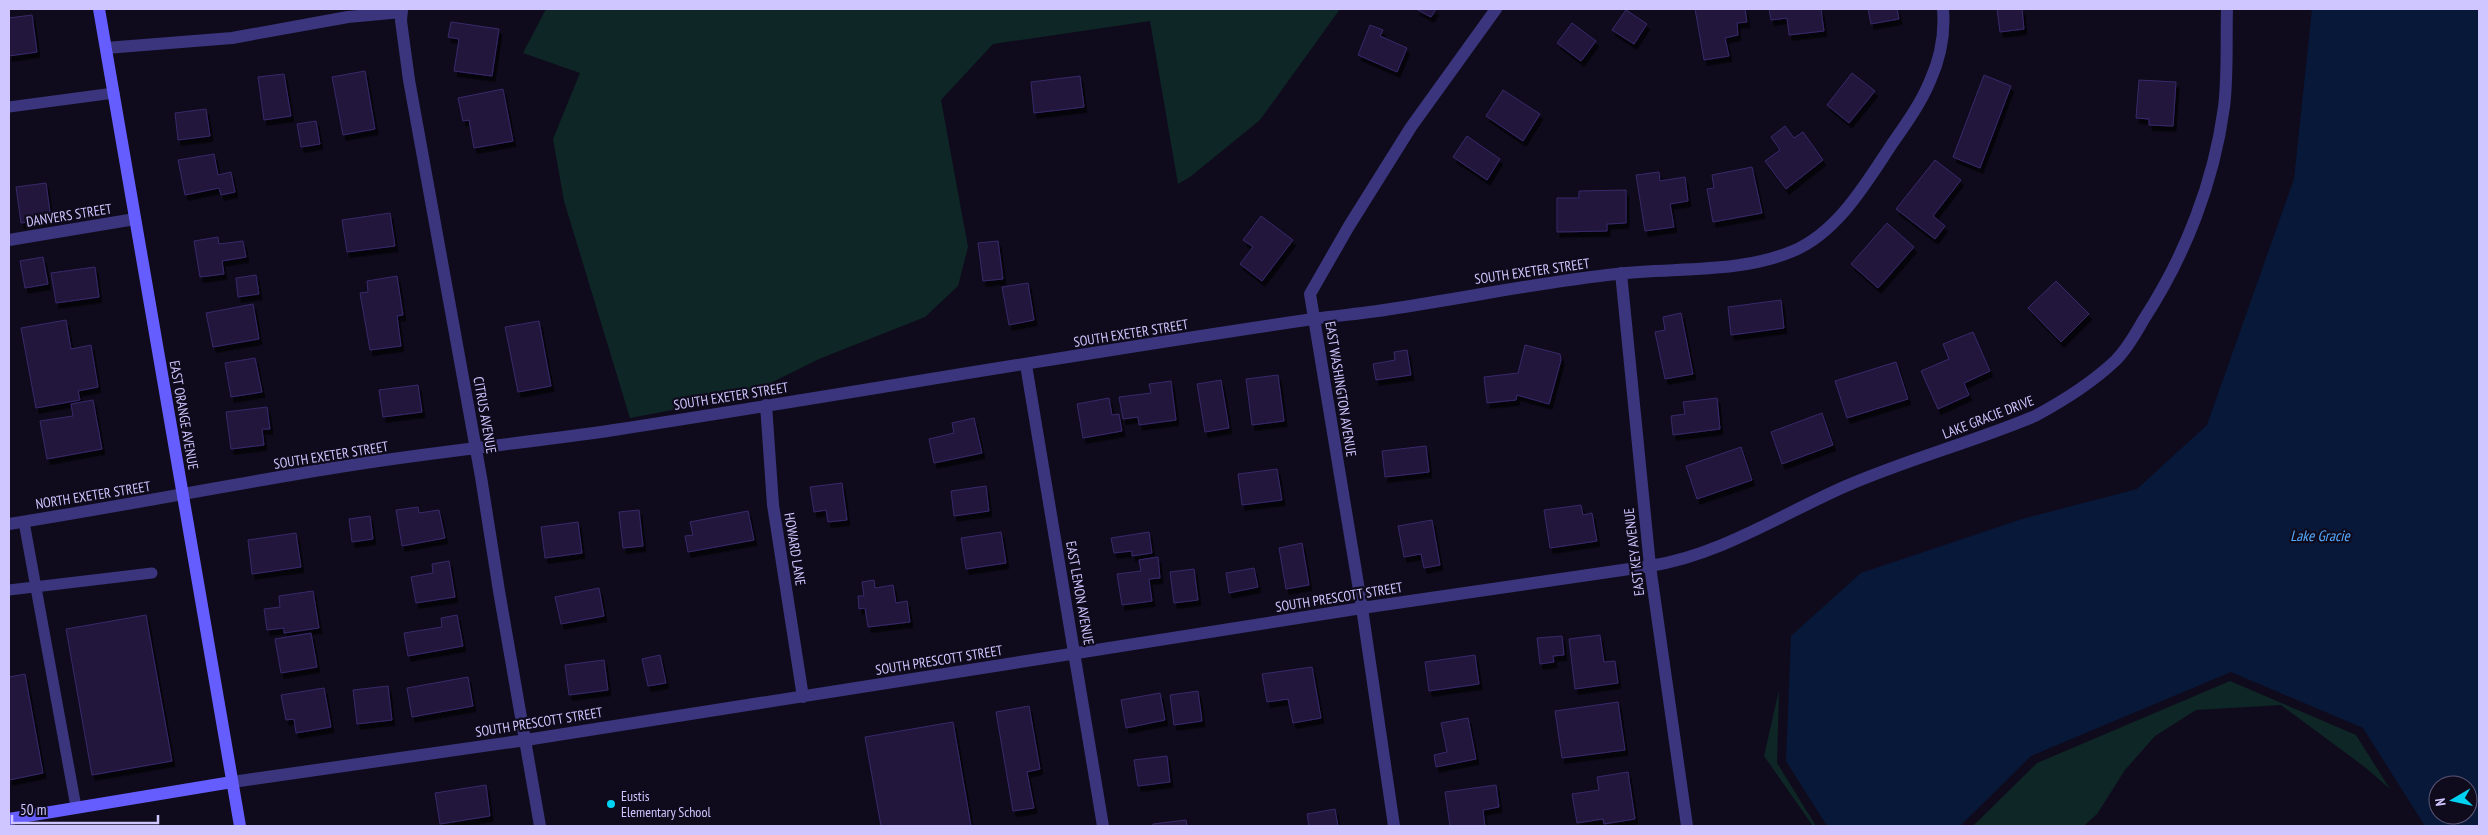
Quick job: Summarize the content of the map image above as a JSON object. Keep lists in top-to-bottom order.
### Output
{
  "streets": {
    "main road": ["EAST ORANGE AVENUE"],
    "street": [
      "DANVERS STREET",
      "SOUTH EXETER STREET",
      "EAST WASHINGTON AVENUE",
      "CITRUS AVENUE",
      "LAKE GRACIE DRIVE",
      "NORTH EXETER STREET",
      "HOWARD LANE",
      "EAST KEY AVENUE",
      "EAST LEMON AVENUE",
      "SOUTH PRESCOTT STREET"
    ]
  },
  "crossings": [
    ["DANVERS STREET", "EAST ORANGE AVENUE"],
    ["SOUTH EXETER STREET", "EAST WASHINGTON AVENUE"],
    ["SOUTH EXETER STREET", "EAST ORANGE AVENUE"],
    ["SOUTH EXETER STREET", "CITRUS AVENUE"],
    ["SOUTH EXETER STREET", "NORTH EXETER STREET"],
    ["SOUTH EXETER STREET", "HOWARD LANE"],
    ["SOUTH EXETER STREET", "EAST KEY AVENUE"],
    ["SOUTH EXETER STREET", "EAST LEMON AVENUE"],
    ["EAST WASHINGTON AVENUE", "SOUTH PRESCOTT STREET"],
    ["EAST ORANGE AVENUE", "NORTH EXETER STREET"],
    ["EAST ORANGE AVENUE", "SOUTH PRESCOTT STREET"],
    ["CITRUS AVENUE", "SOUTH PRESCOTT STREET"],
    ["LAKE GRACIE DRIVE", "EAST KEY AVENUE"],
    ["LAKE GRACIE DRIVE", "SOUTH PRESCOTT STREET"],
    ["HOWARD LANE", "SOUTH PRESCOTT STREET"],
    ["EAST KEY AVENUE", "SOUTH PRESCOTT STREET"],
    ["EAST LEMON AVENUE", "SOUTH PRESCOTT STREET"]
  ],
  "water": ["Lake Gracie"],
  "places": ["Eustis Elementary School"],
  "scale_bar": "50 m",
  "north": "left"
}
